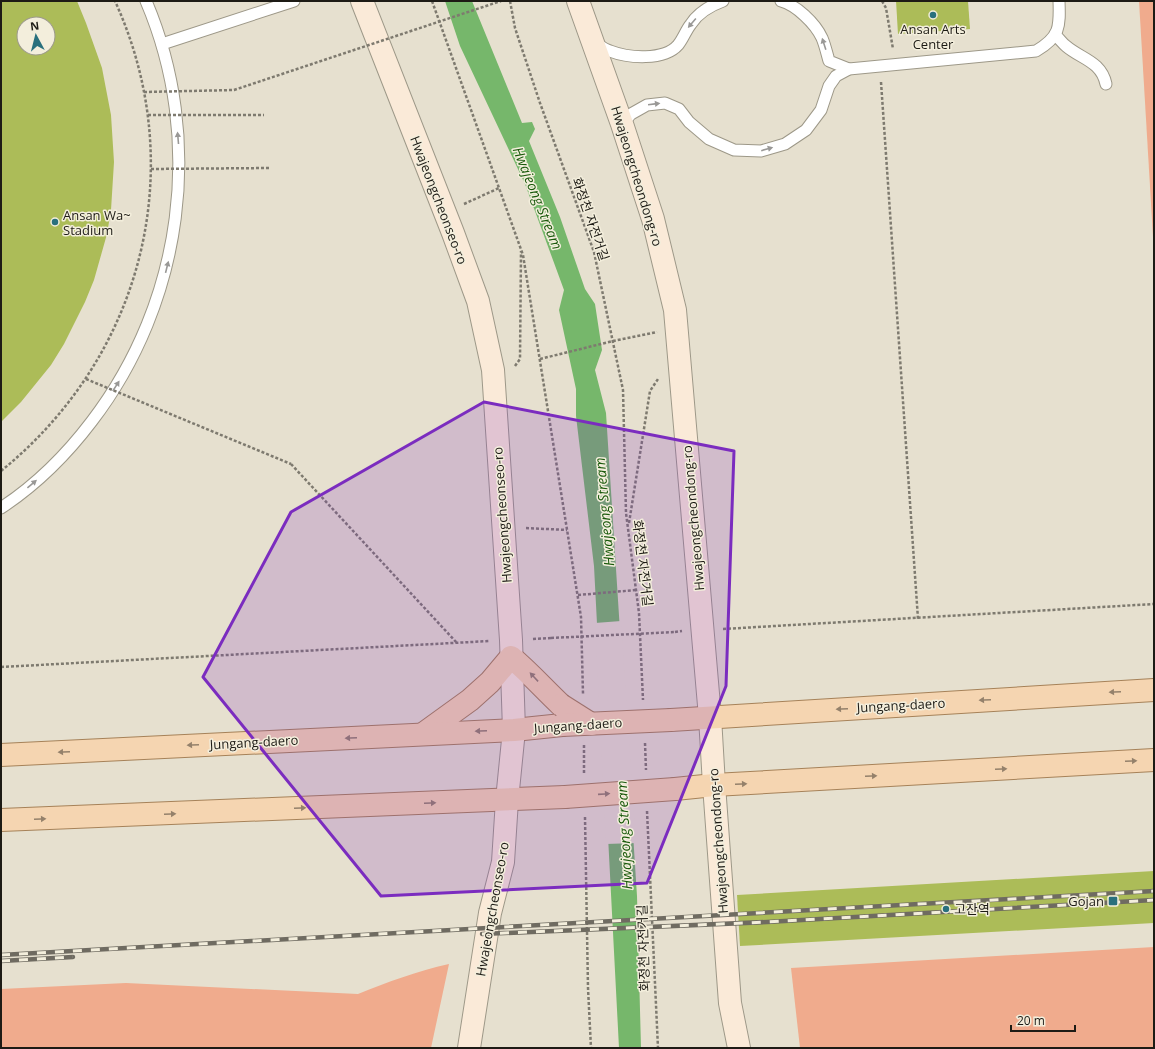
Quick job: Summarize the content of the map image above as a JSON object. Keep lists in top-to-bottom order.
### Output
{
  "streets": {
    "main road": ["Jungang-daero"],
    "street": ["Hwajeongcheondong-ro", "Hwajeongcheonseo-ro"],
    "path": ["화정천 자전거길"]
  },
  "crossings": [
    ["Hwajeongcheondong-ro", "Jungang-daero"],
    ["Hwajeongcheonseo-ro", "Jungang-daero"]
  ],
  "water": ["Hwajeong Stream"],
  "places": {
    "other": ["Ansan Arts Center", "Ansan Wa~ Stadium", "고잔역"],
    "transit": ["Gojan"]
  },
  "scale_bar": "20 m",
  "north": "top"
}
